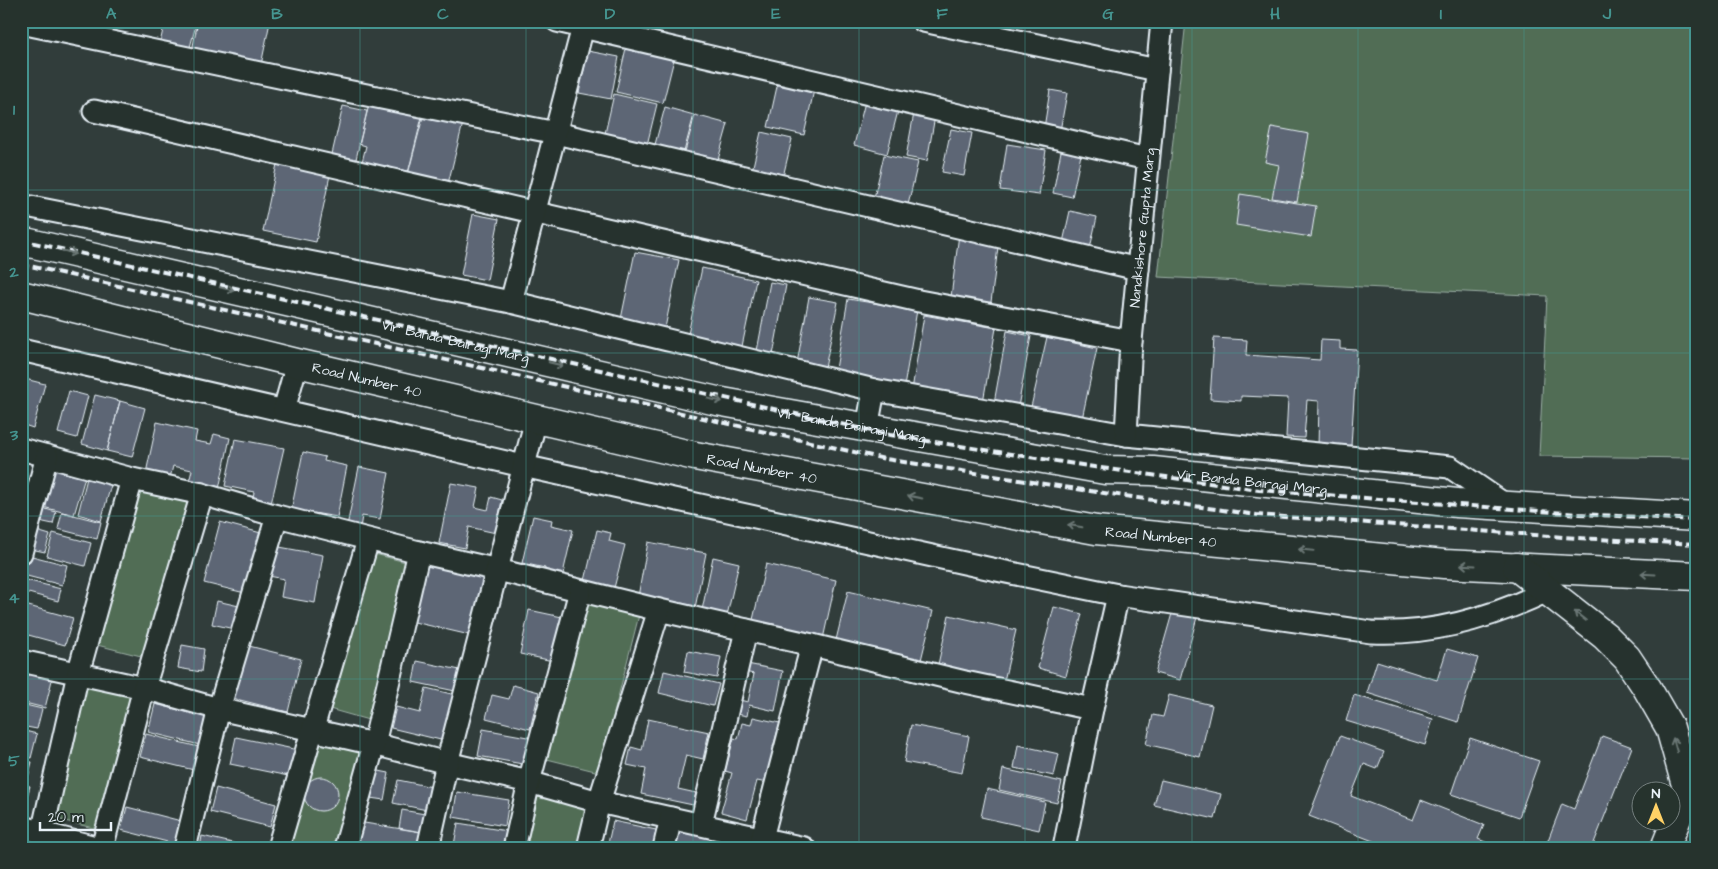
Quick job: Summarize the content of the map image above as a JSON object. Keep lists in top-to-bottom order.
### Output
{
  "streets": {
    "main road": ["Vir Banda Bairagi Marg", "Road Number 40"],
    "street": ["Nandkishore Gupta Marg"]
  },
  "one_way": ["Vir Banda Bairagi Marg", "Road Number 40"],
  "scale_bar": "20 m",
  "north": "top",
  "grid": {
    "columns": [
      "A",
      "B",
      "C",
      "D",
      "E",
      "F",
      "G",
      "H",
      "I",
      "J"
    ],
    "rows": [
      "1",
      "2",
      "3",
      "4",
      "5"
    ]
  }
}
